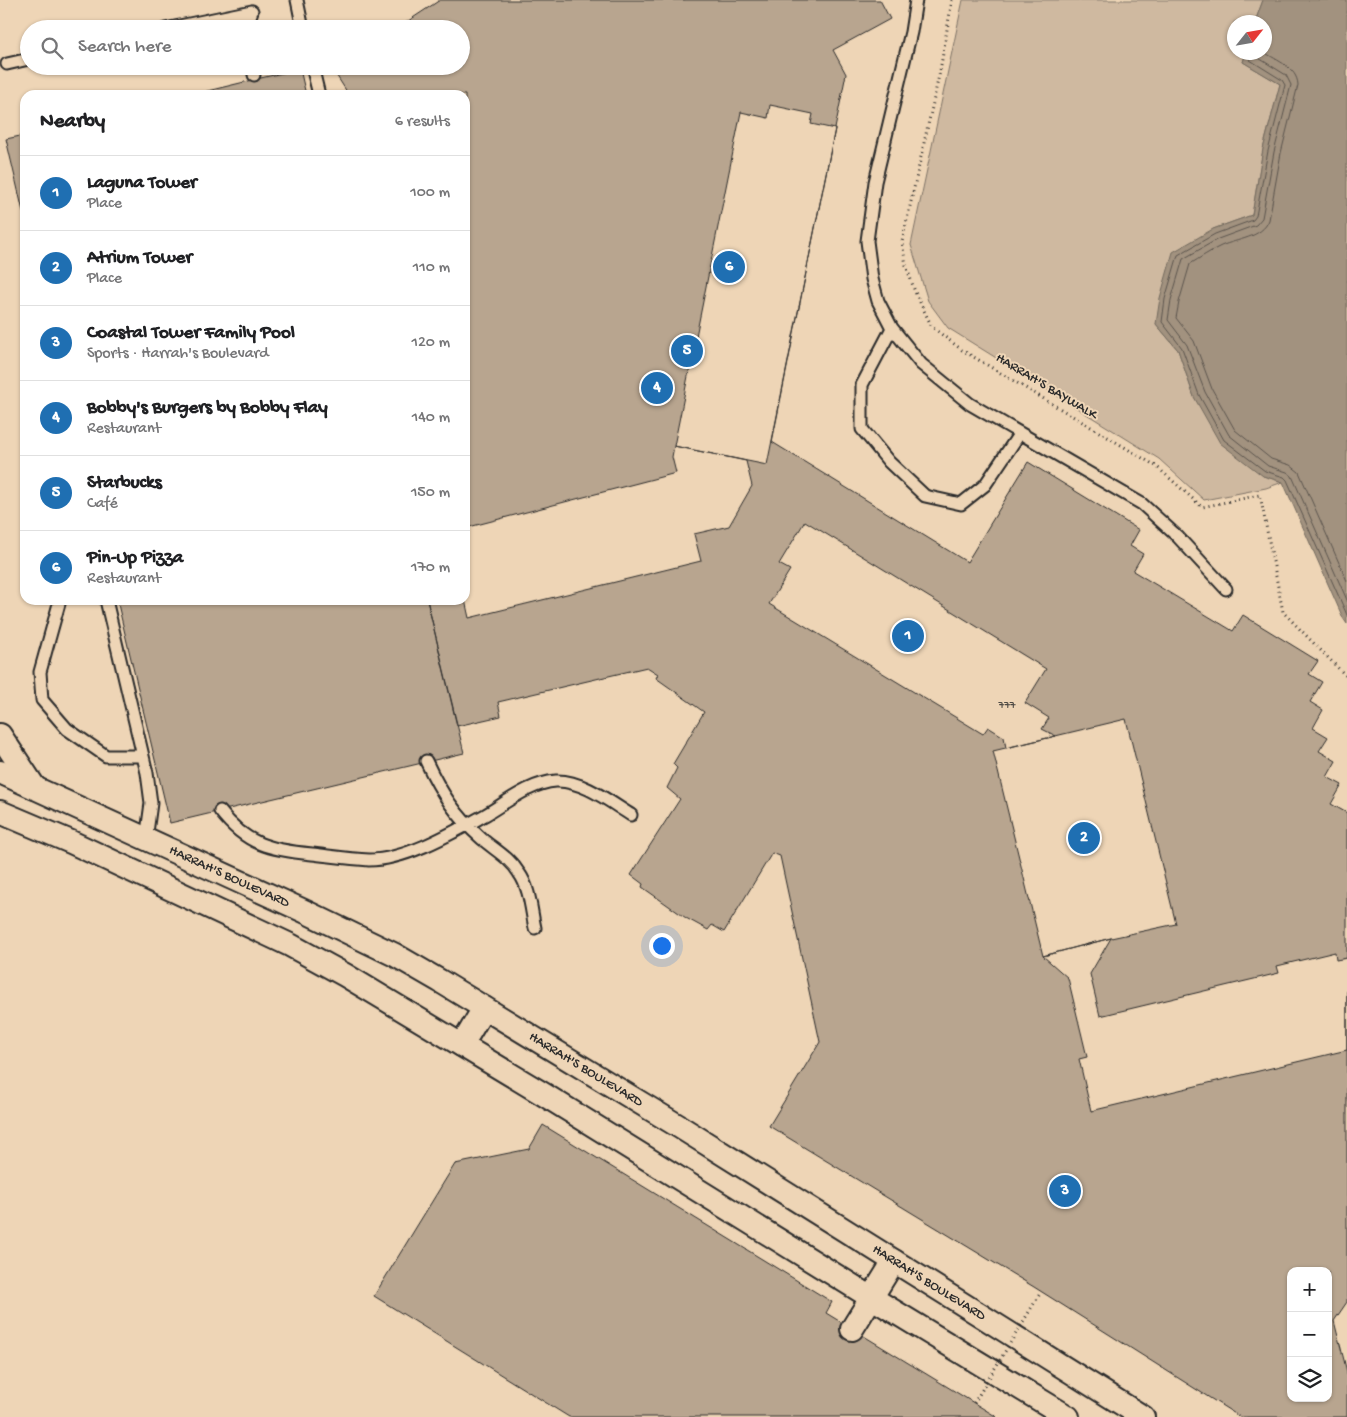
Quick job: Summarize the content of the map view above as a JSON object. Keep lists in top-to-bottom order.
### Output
{
  "streets": {
    "street": ["HARRAH'S BOULEVARD"],
    "path": ["HARRAH'S BAYWALK"]
  },
  "house_numbers": ["777"],
  "north": "top right",
  "page": {
    "search": "Search here",
    "heading": ["Nearby", "6 results"],
    "list": [
      {
        "mark": "1",
        "name": "Laguna Tower",
        "note": "Place",
        "value": "100 m"
      },
      {
        "mark": "2",
        "name": "Atrium Tower",
        "note": "Place",
        "value": "110 m"
      },
      {
        "mark": "3",
        "name": "Coastal Tower Family Pool",
        "note": "Sports · Harrah's Boulevard",
        "value": "120 m"
      },
      {
        "mark": "4",
        "name": "Bobby's Burgers by Bobby Flay",
        "note": "Restaurant",
        "value": "140 m"
      },
      {
        "mark": "5",
        "name": "Starbucks",
        "note": "Café",
        "value": "150 m"
      },
      {
        "mark": "6",
        "name": "Pin-Up Pizza",
        "note": "Restaurant",
        "value": "170 m"
      }
    ],
    "pins": [
      "6",
      "5",
      "4",
      "1",
      "2",
      "3"
    ],
    "map_buttons": ["+", "−"]
  }
}
